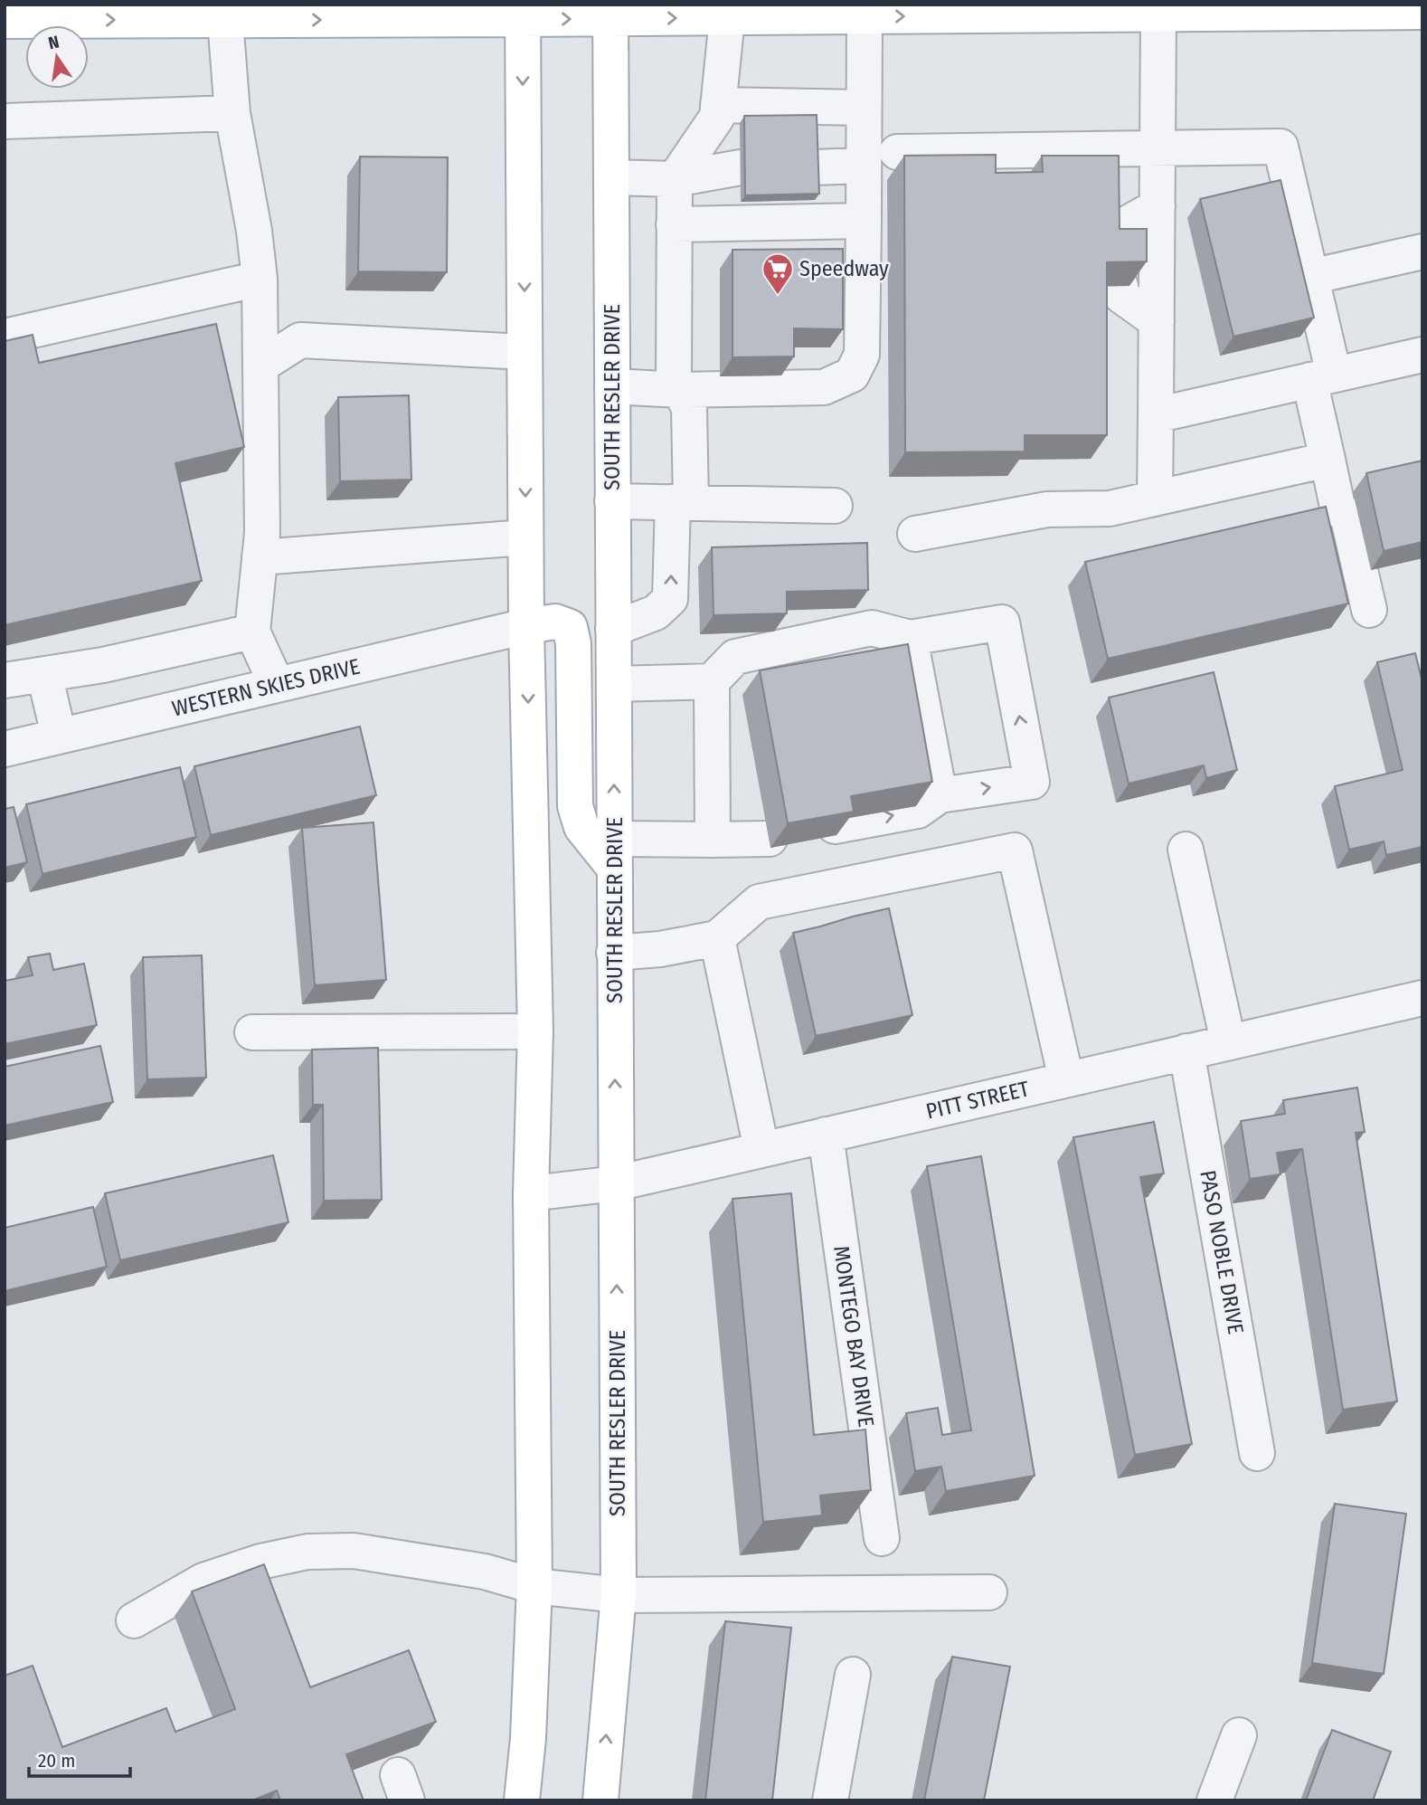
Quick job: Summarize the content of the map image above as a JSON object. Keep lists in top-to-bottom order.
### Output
{
  "streets": {
    "main road": ["SOUTH RESLER DRIVE"],
    "street": [
      "WESTERN SKIES DRIVE",
      "PITT STREET",
      "PASO NOBLE DRIVE",
      "MONTEGO BAY DRIVE"
    ]
  },
  "crossings": [
    ["SOUTH RESLER DRIVE", "PITT STREET"],
    ["PITT STREET", "PASO NOBLE DRIVE"],
    ["PITT STREET", "MONTEGO BAY DRIVE"]
  ],
  "places": {
    "supermarket": ["Speedway"]
  },
  "scale_bar": "20 m",
  "north": "top"
}
